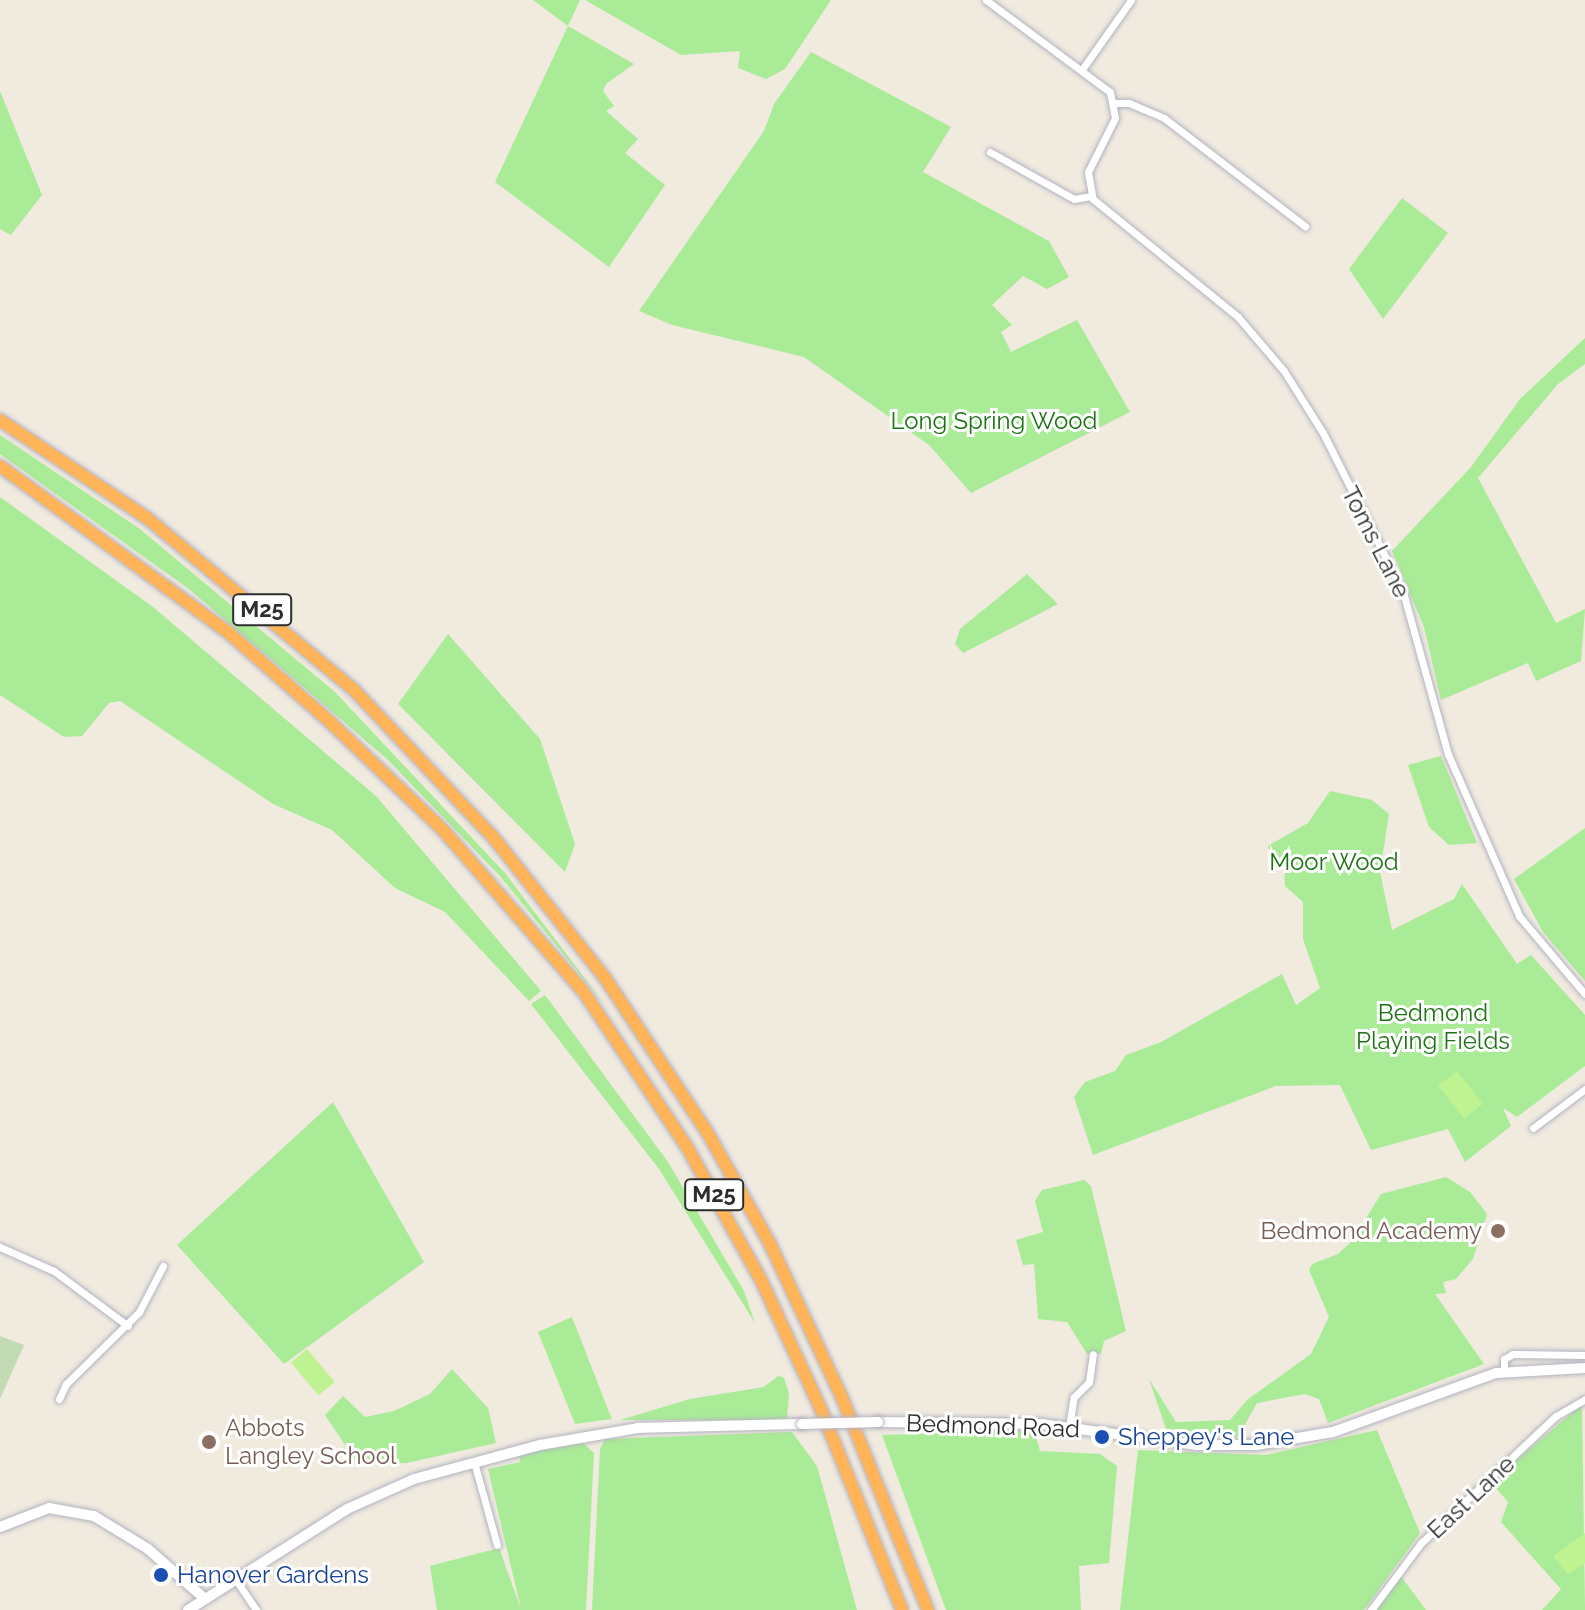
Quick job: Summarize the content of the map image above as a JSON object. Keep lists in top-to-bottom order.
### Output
{
  "streets": {
    "highway": ["M25"],
    "street": ["Toms Lane", "Bedmond Road", "East Lane"]
  },
  "parks": ["Long Spring Wood", "Moor Wood", "Bedmond Playing Fields"],
  "places": [
    "Bedmond Academy",
    "Sheppey's Lane",
    "Abbots Langley School",
    "Hanover Gardens"
  ]
}
